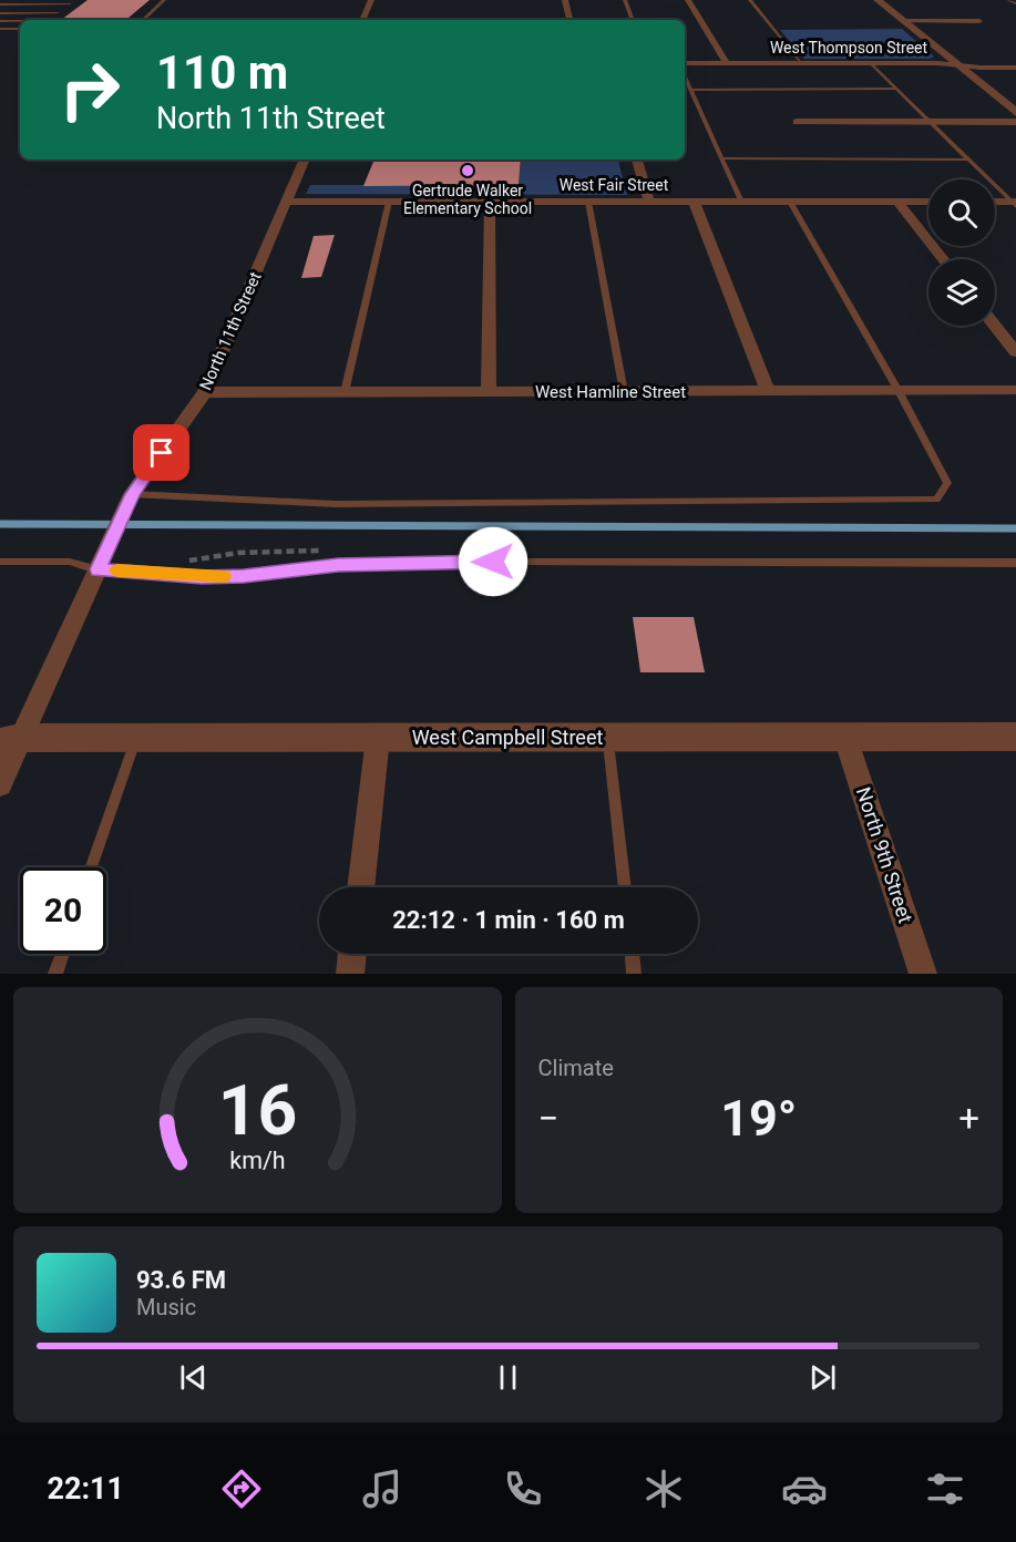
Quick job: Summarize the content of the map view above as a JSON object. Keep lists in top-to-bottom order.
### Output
{
  "streets": {
    "street": [
      "West Thompson Street",
      "West Fair Street",
      "North 11th Street",
      "West Hamline Street",
      "West Campbell Street",
      "North 9th Street"
    ]
  },
  "crossings": [
    ["West Fair Street", "North 11th Street"],
    ["North 11th Street", "West Hamline Street"],
    ["North 11th Street", "West Campbell Street"],
    ["West Campbell Street", "North 9th Street"]
  ],
  "places": ["Gertrude Walker Elementary School"],
  "page": {
    "turn": ["110 m", "North 11th Street"],
    "limit": "20",
    "trip": "22:12 · 1 min · 160 m",
    "tile": "Climate",
    "heat": ["−", "19°", "+"],
    "song": ["93.6 FM", "Music"],
    "tabs": "22:11",
    "gauge": ["16", "km/h"]
  }
}
